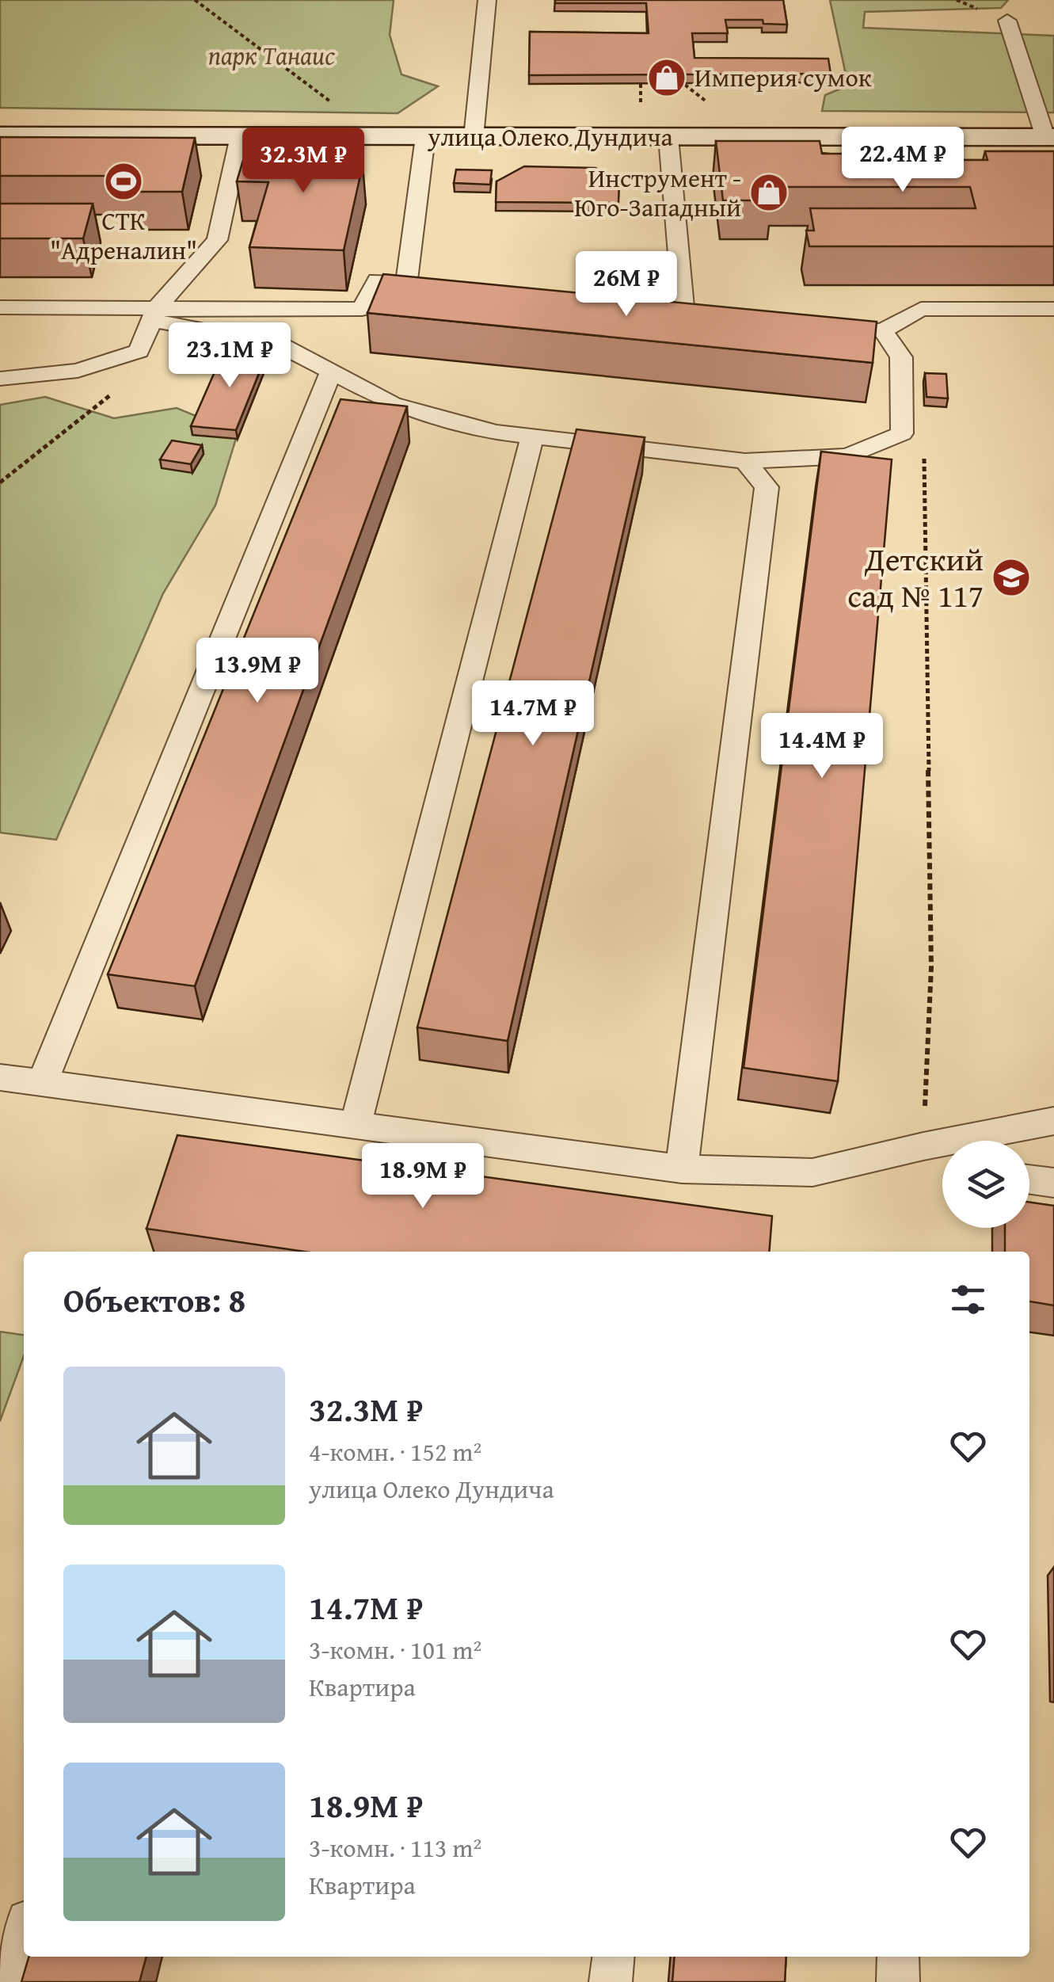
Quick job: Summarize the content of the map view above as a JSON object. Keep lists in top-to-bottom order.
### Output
{
  "streets": {
    "street": ["улица Олеко Дундича"]
  },
  "parks": ["парк Танаис"],
  "places": {
    "shop": ["Империя сумок", "Инструмент - Юго-Западный"],
    "sports": ["СТК \"Адреналин\""],
    "school or university": ["Детский сад № 117"]
  },
  "page": {
    "price": [
      "22.4M ₽",
      "32.3M ₽",
      "26M ₽",
      "23.1M ₽",
      "13.9M ₽",
      "14.7M ₽",
      "14.4M ₽",
      "18.9M ₽"
    ],
    "heading": "Объектов: 8",
    "list": [
      {
        "name": "32.3M ₽",
        "note": "4-комн. · 152 m² · улица Олеко Дундича"
      },
      {
        "name": "14.7M ₽",
        "note": "3-комн. · 101 m² · Квартира"
      },
      {
        "name": "18.9M ₽",
        "note": "3-комн. · 113 m² · Квартира"
      }
    ]
  }
}
